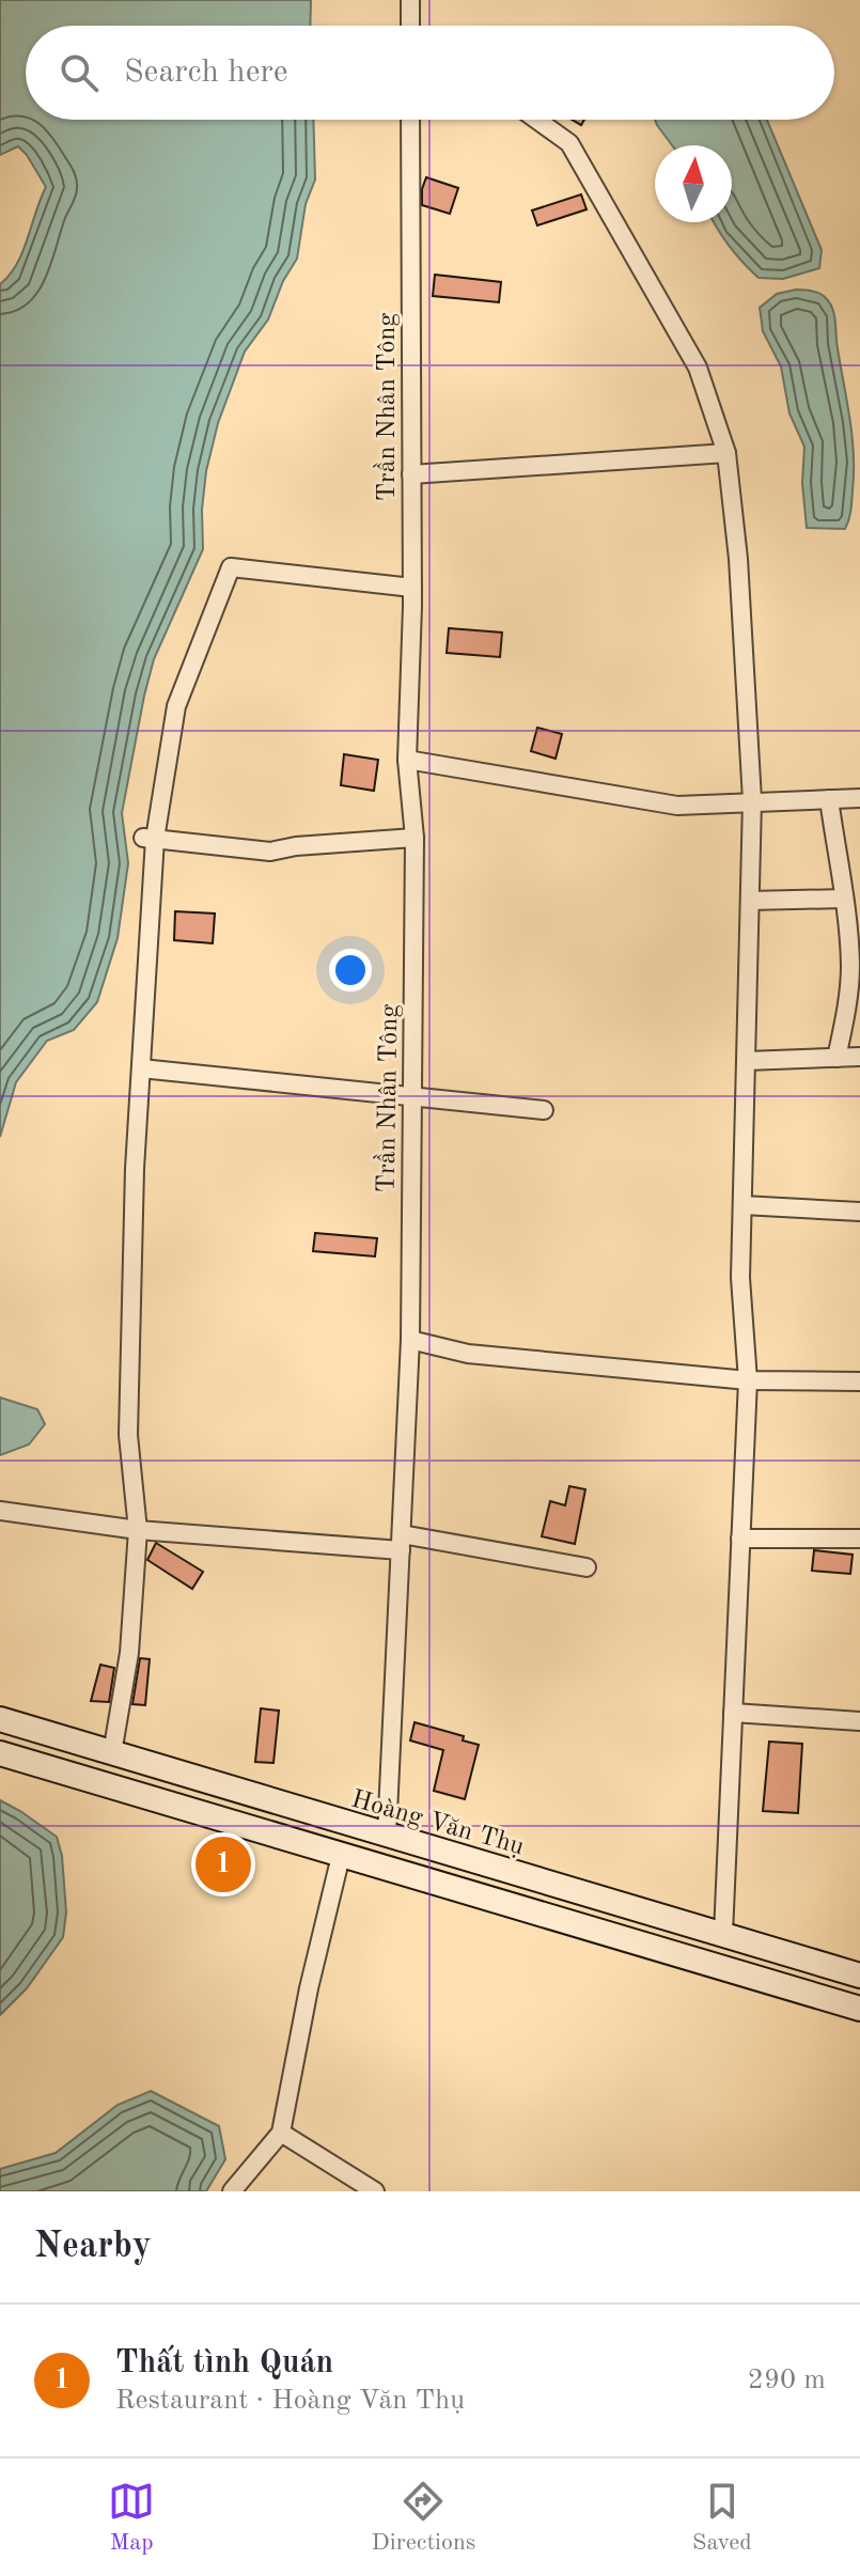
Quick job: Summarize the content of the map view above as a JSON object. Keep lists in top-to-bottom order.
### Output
{
  "streets": {
    "main road": ["Hoàng Văn Thụ"],
    "street": ["Trần Nhân Tông"]
  },
  "crossings": [
    ["Trần Nhân Tông", "Hoàng Văn Thụ"]
  ],
  "north": "top",
  "page": {
    "search": "Search here",
    "pins": "1",
    "heading": "Nearby",
    "list": [
      {
        "mark": "1",
        "name": "Thất tình Quán",
        "note": "Restaurant · Hoàng Văn Thụ",
        "value": "290 m"
      }
    ],
    "nav": ["Map", "Directions", "Saved"]
  }
}
